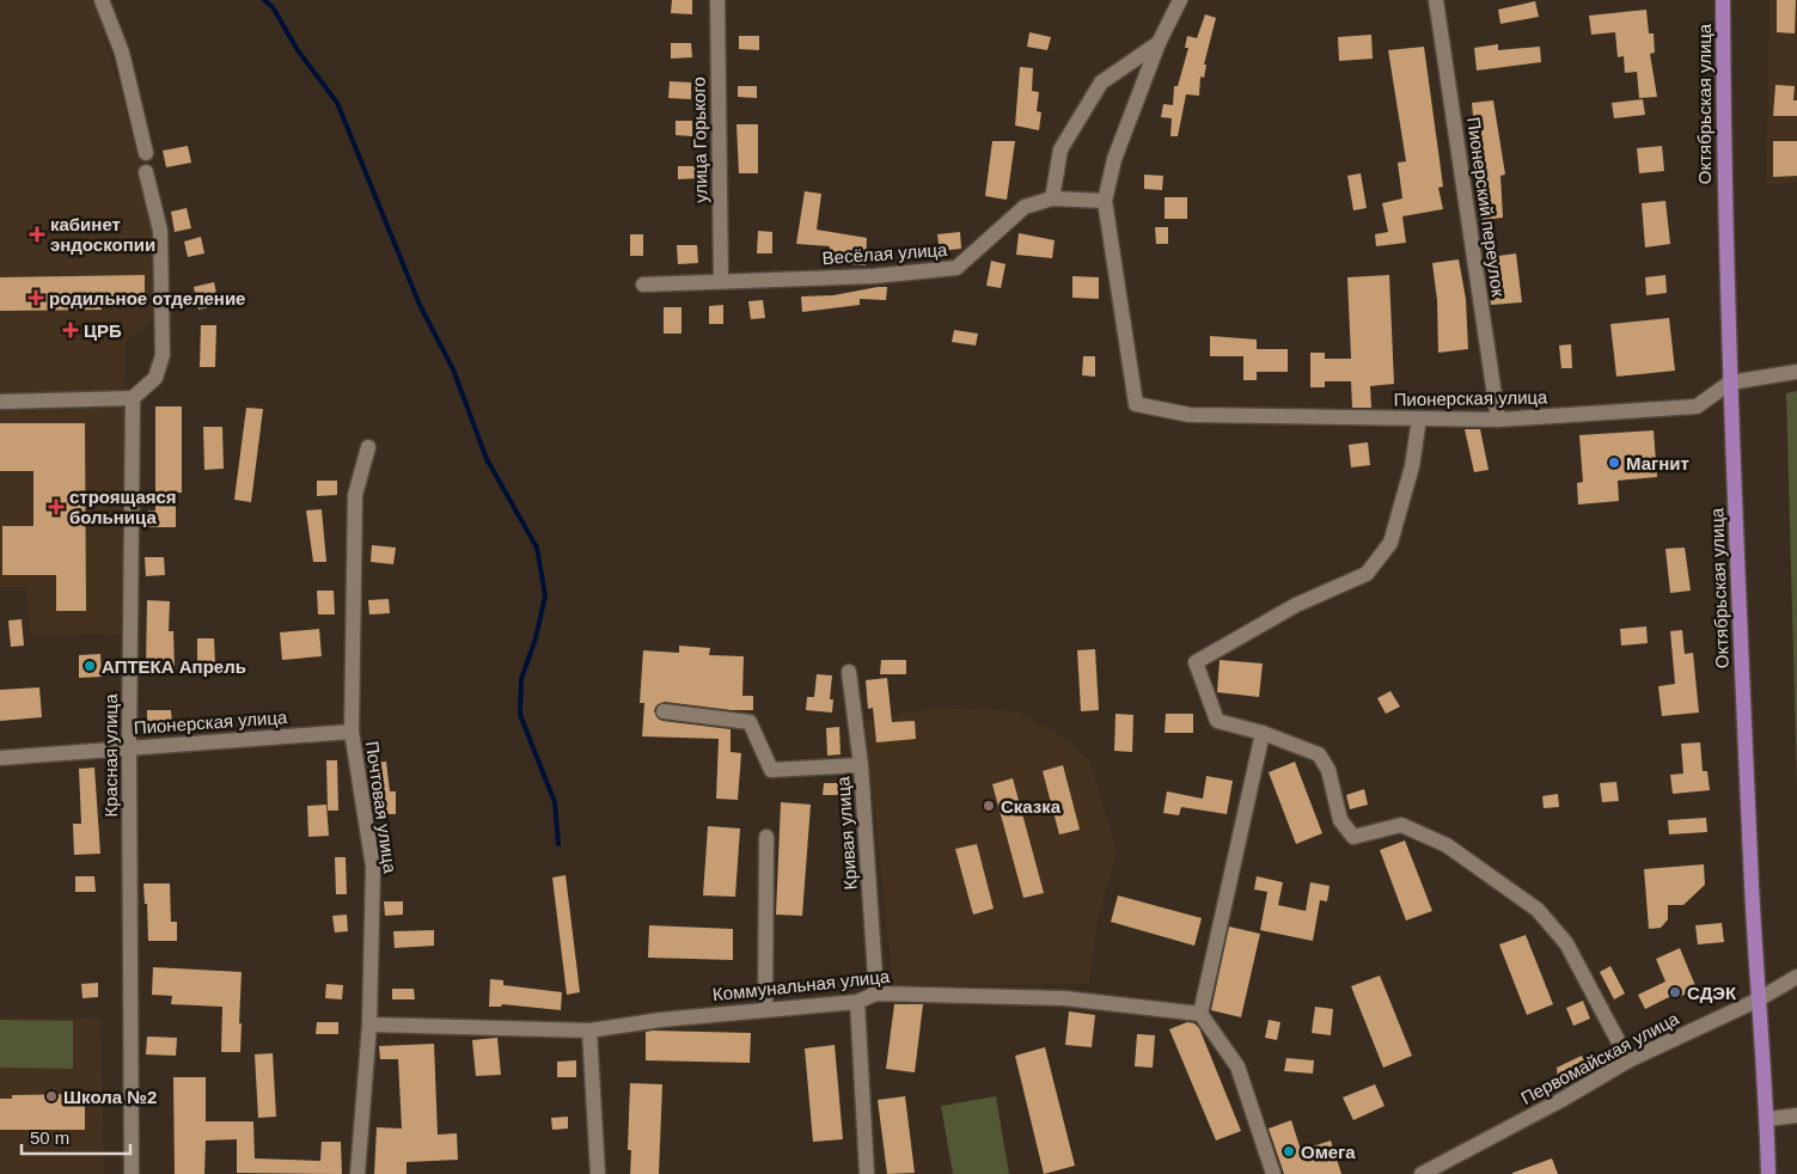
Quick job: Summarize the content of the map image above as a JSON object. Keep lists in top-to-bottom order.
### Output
{
  "streets": {
    "main road": ["Октябрьская улица"],
    "street": [
      "улица Горького",
      "Пионерский переулок",
      "Весёлая улица",
      "Пионерская улица",
      "Красная улица",
      "Почтовая улица",
      "Кривая улица",
      "Коммунальная улица",
      "Первомайская улица"
    ]
  },
  "crossings": [
    ["Октябрьская улица", "Пионерская улица"],
    ["Октябрьская улица", "Первомайская улица"],
    ["улица Горького", "Весёлая улица"],
    ["Пионерский переулок", "Пионерская улица"],
    ["Весёлая улица", "Пионерская улица"],
    ["Пионерская улица", "Красная улица"],
    ["Пионерская улица", "Почтовая улица"],
    ["Почтовая улица", "Коммунальная улица"],
    ["Кривая улица", "Коммунальная улица"]
  ],
  "places": {
    "health": [
      "кабинет эндоскопии",
      "родильное отделение",
      "ЦРБ",
      "строящаяся больница"
    ],
    "other": [
      "Магнит",
      "АПТЕКА Апрель",
      "Сказка",
      "СДЭК",
      "Школа №2",
      "Омега"
    ]
  },
  "scale_bar": "50 m"
}
